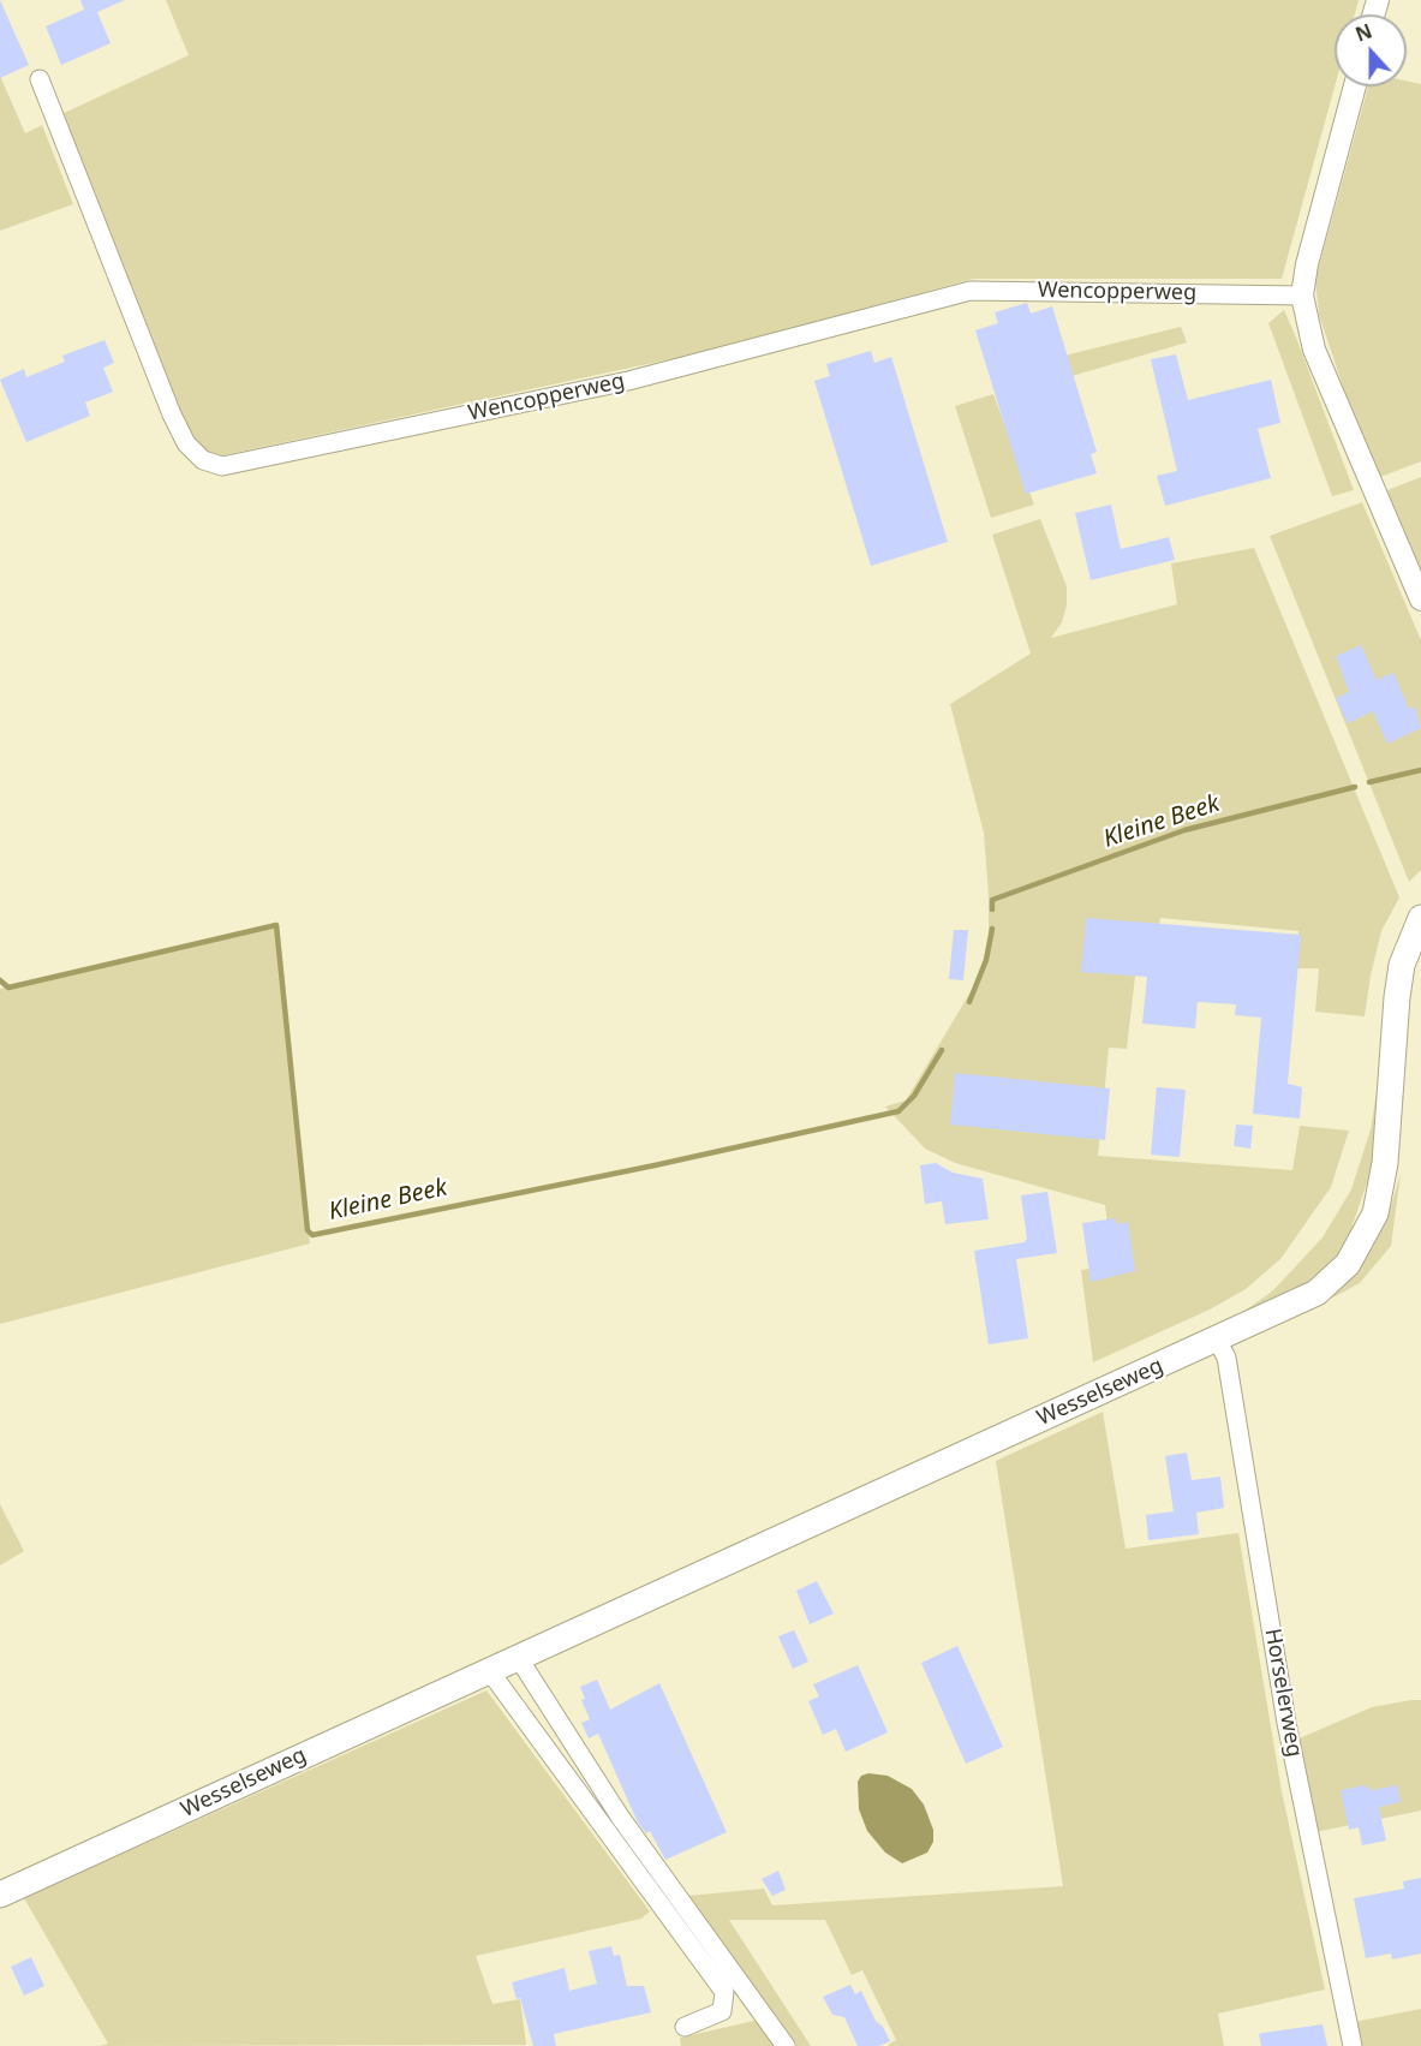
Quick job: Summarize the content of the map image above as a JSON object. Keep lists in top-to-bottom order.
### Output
{
  "streets": {
    "main road": ["Wesselseweg"],
    "street": ["Wencopperweg", "Horselerweg"]
  },
  "crossings": [
    ["Wesselseweg", "Horselerweg"]
  ],
  "water": ["Kleine Beek"],
  "north": "top"
}
